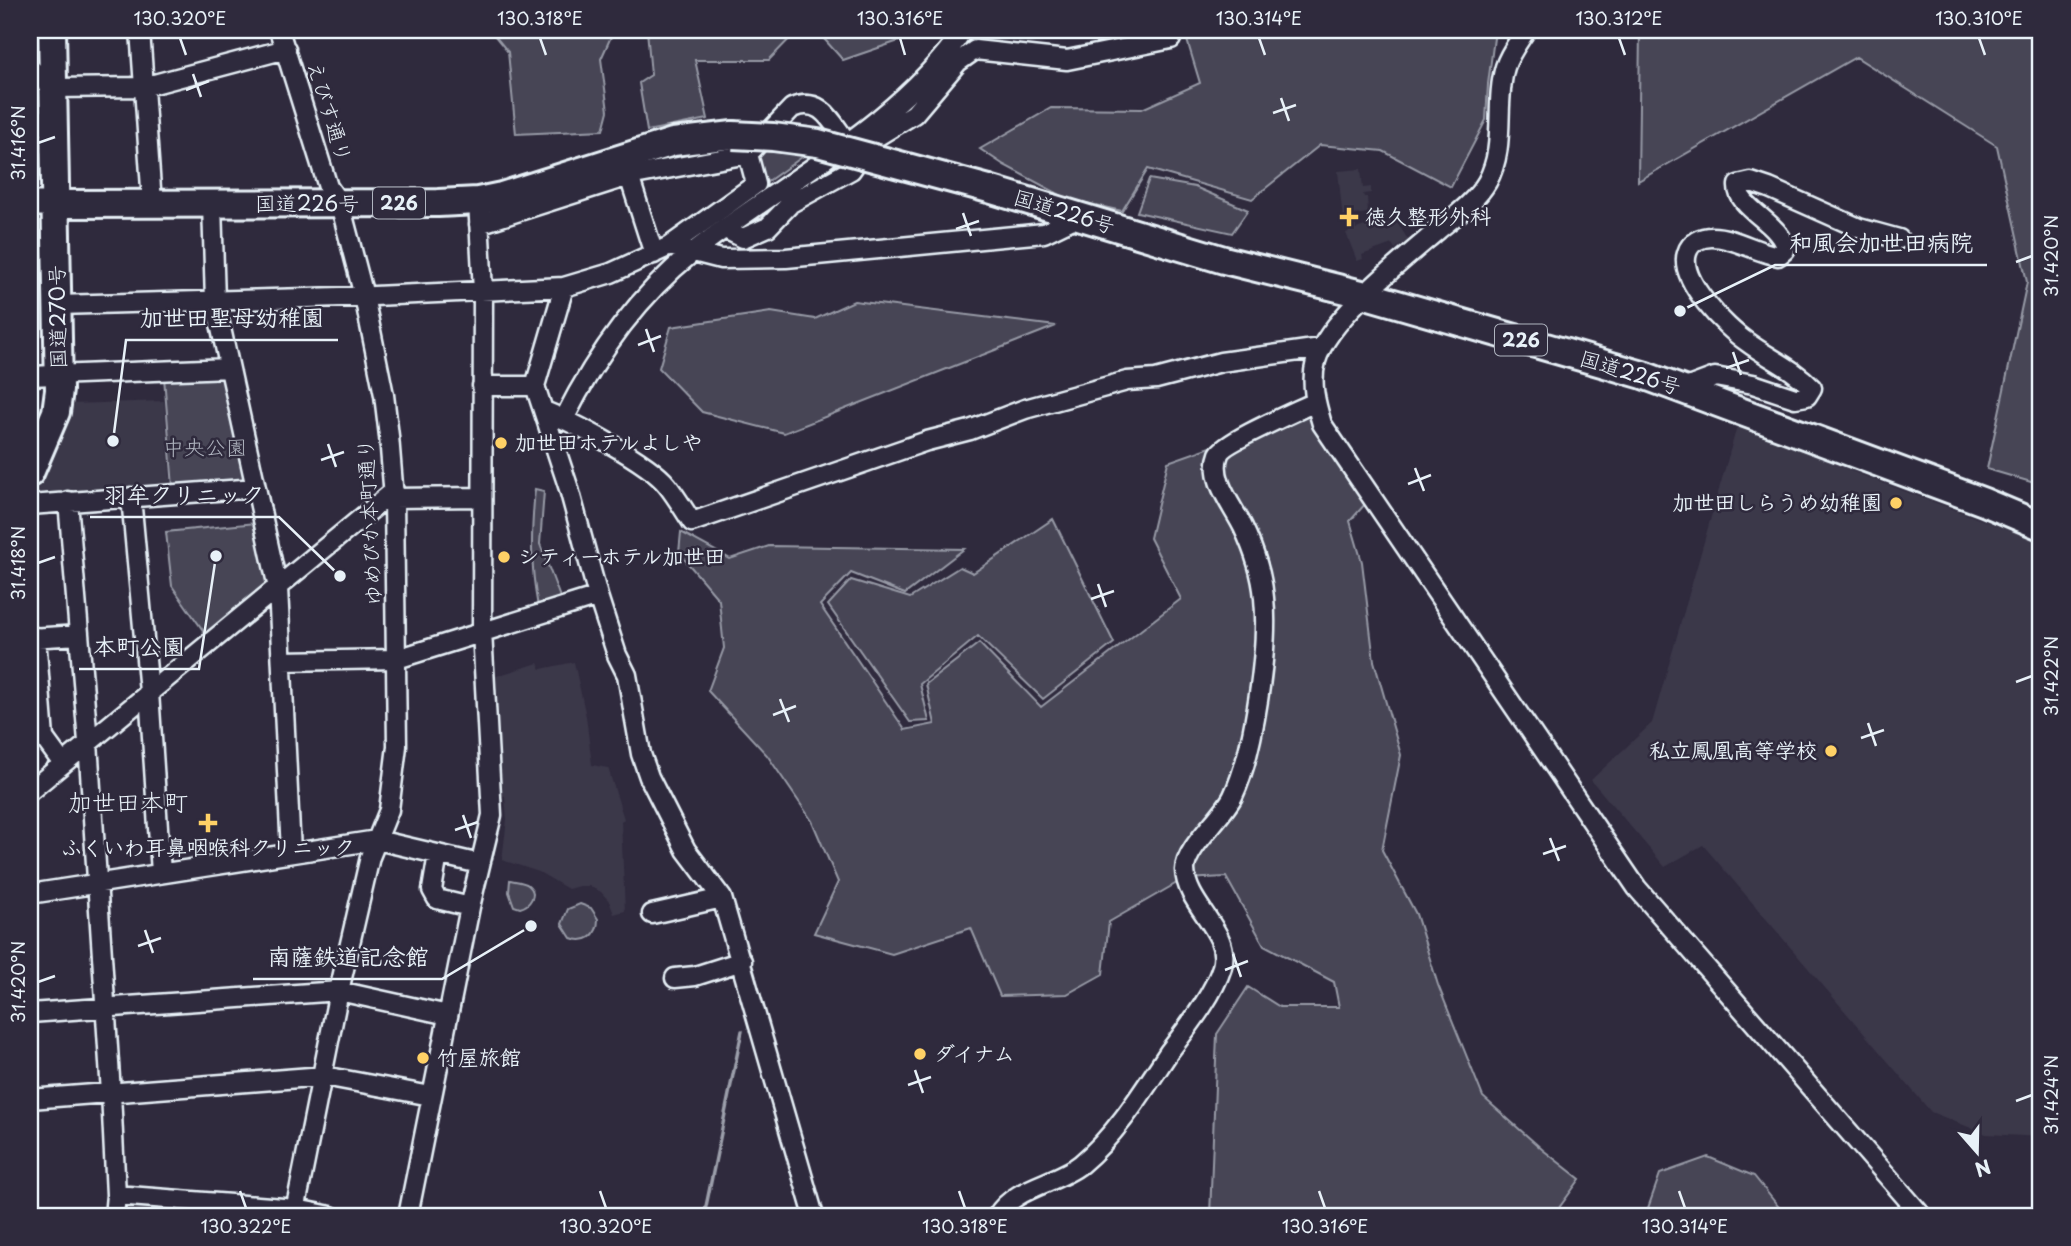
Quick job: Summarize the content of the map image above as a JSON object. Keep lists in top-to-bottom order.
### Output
{
  "streets": {
    "highway": ["226", "国道226号", "国道270号"],
    "street": ["えびす通り", "ゆめぴか本町通り"]
  },
  "crossings": [
    ["えびす通り", "国道226号"],
    ["えびす通り", "ゆめぴか本町通り"],
    ["国道226号", "国道270号"],
    ["国道226号", "ゆめぴか本町通り"]
  ],
  "districts": ["加世田本町"],
  "parks": ["中央公園"],
  "places": {
    "health": ["徳久整形外科", "ふくいわ耳鼻咽喉科クリニック"],
    "other": [
      "和風会加世田病院",
      "加世田聖母幼稚園",
      "加世田ホテルよしや",
      "加世田しらうめ幼稚園",
      "本町公園",
      "シティーホテル加世田",
      "羽牟クリニック",
      "私立鳳凰高等学校",
      "南薩鉄道記念館",
      "ダイナム",
      "竹屋旅館"
    ]
  },
  "north": "bottom",
  "coordinates": [
    "130.320°E",
    "130.318°E",
    "130.316°E",
    "130.314°E",
    "130.312°E",
    "130.310°E",
    "31.416°N",
    "31.420°N",
    "31.418°N",
    "31.422°N",
    "31.424°N",
    "130.322°E"
  ]
}
